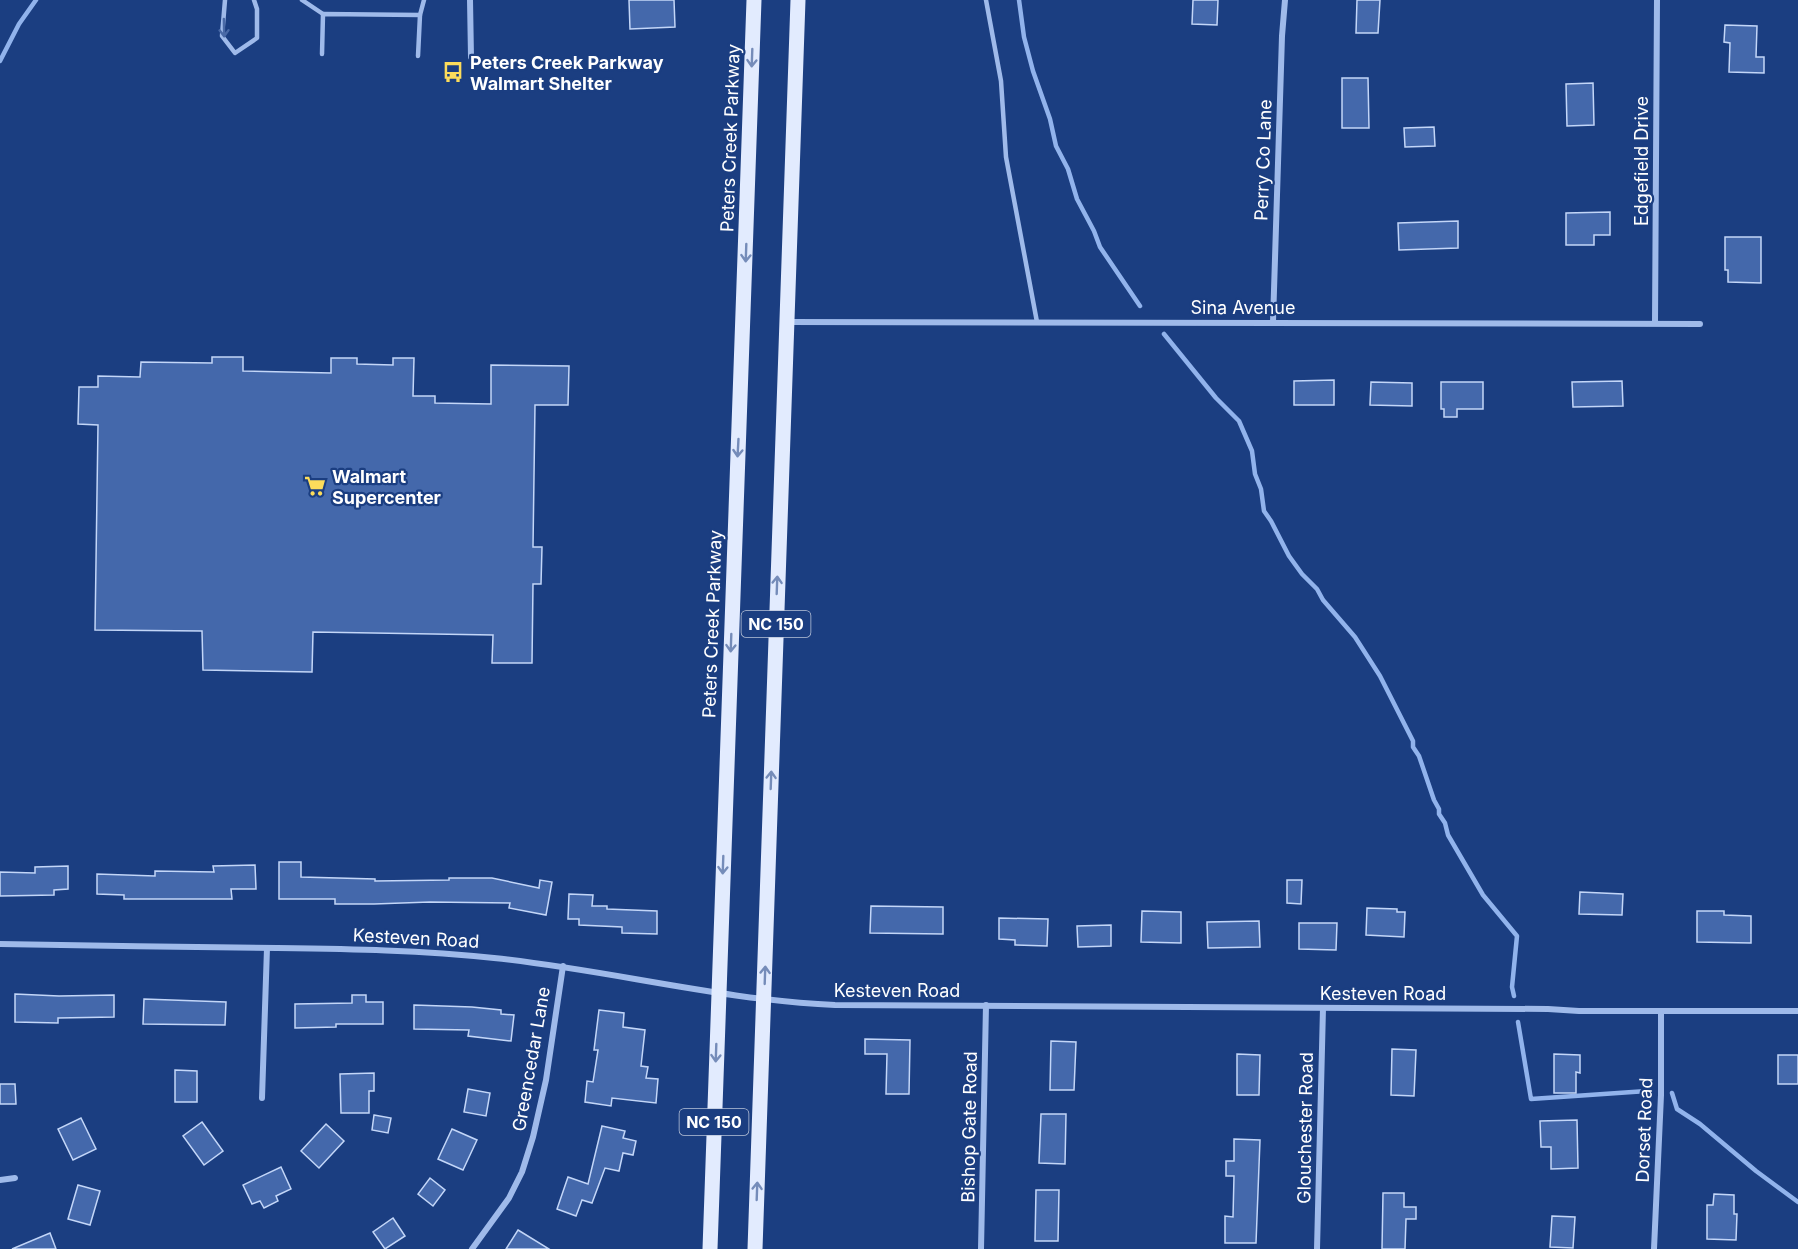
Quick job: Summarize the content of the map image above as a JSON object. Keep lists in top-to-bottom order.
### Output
{
  "streets": {
    "main road": ["Peters Creek Parkway", "NC 150"],
    "street": [
      "Perry Co Lane",
      "Edgefield Drive",
      "Sina Avenue",
      "Kesteven Road",
      "Greencedar Lane",
      "Bishop Gate Road",
      "Glouchester Road",
      "Dorset Road"
    ]
  },
  "crossings": [
    ["Peters Creek Parkway", "Kesteven Road"],
    ["Perry Co Lane", "Sina Avenue"],
    ["Edgefield Drive", "Sina Avenue"],
    ["Sina Avenue", "NC 150"],
    ["NC 150", "Kesteven Road"],
    ["Kesteven Road", "Greencedar Lane"],
    ["Kesteven Road", "Bishop Gate Road"],
    ["Kesteven Road", "Glouchester Road"],
    ["Kesteven Road", "Dorset Road"]
  ],
  "places": {
    "bus stop": ["Peters Creek Parkway Walmart Shelter"],
    "supermarket": ["Walmart Supercenter"]
  }
}
